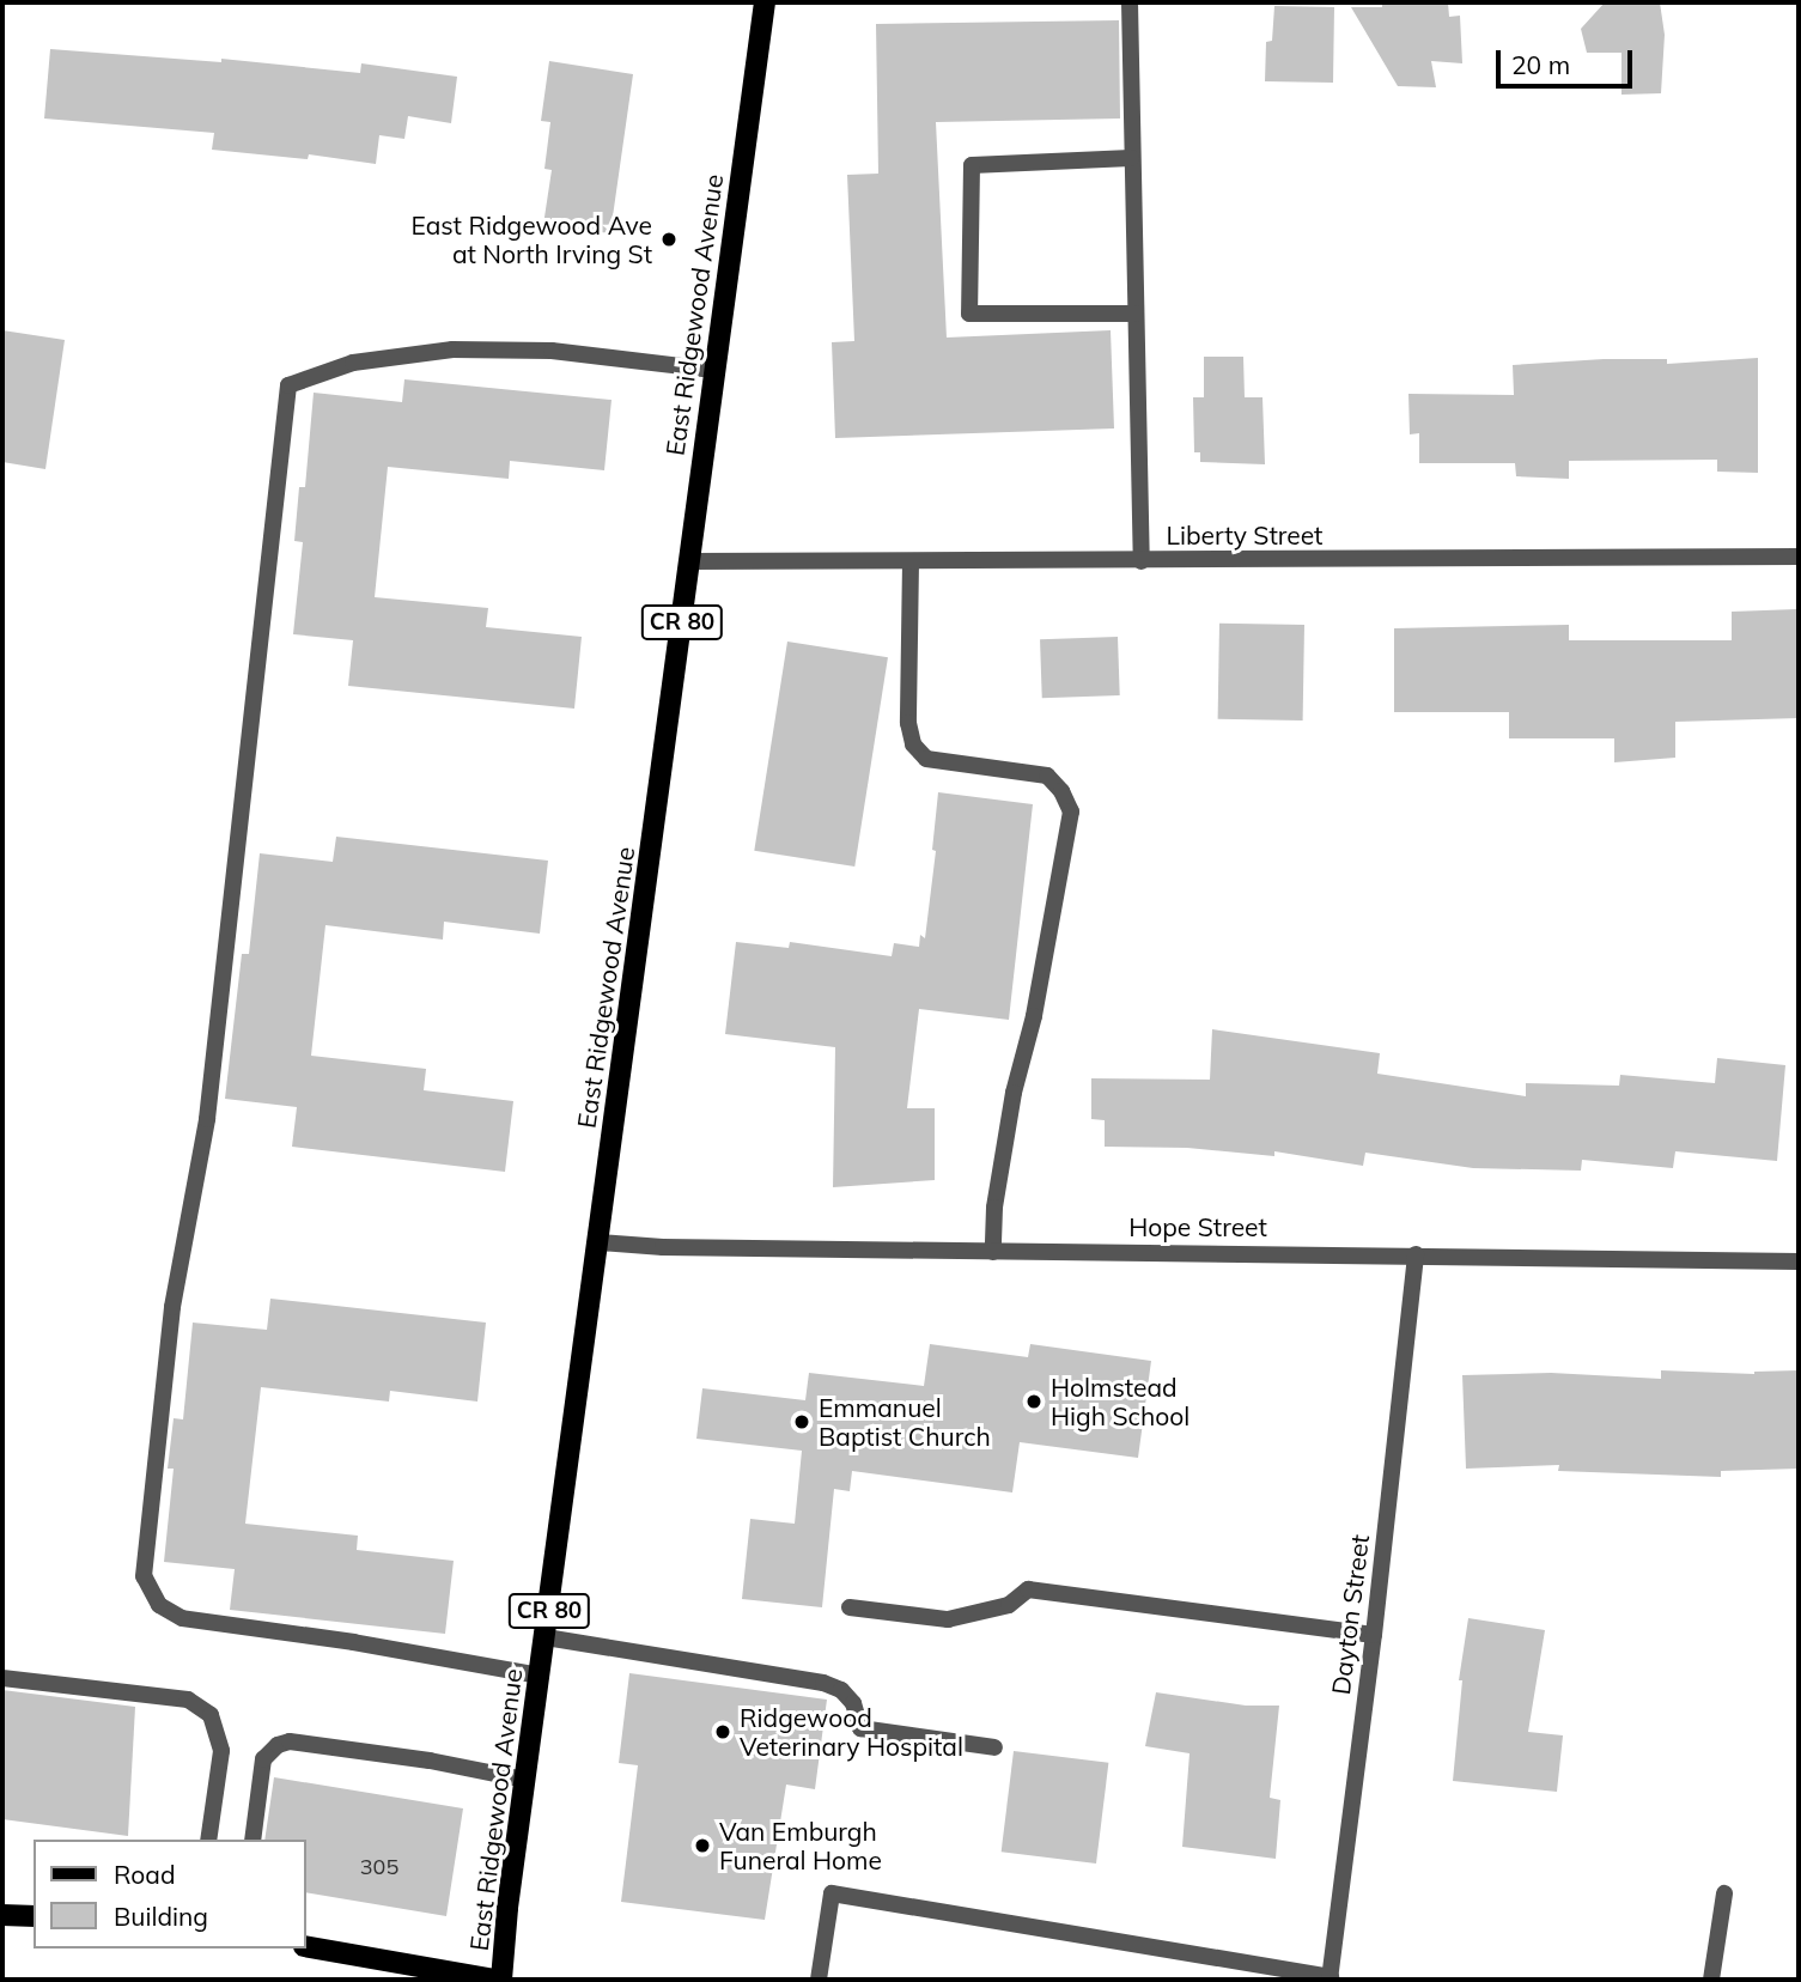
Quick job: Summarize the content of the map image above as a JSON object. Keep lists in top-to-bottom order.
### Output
{
  "streets": {
    "main road": ["East Ridgewood Avenue", "CR 80"],
    "street": ["Liberty Street", "Hope Street", "Dayton Street"]
  },
  "crossings": [
    ["East Ridgewood Avenue", "Liberty Street"],
    ["East Ridgewood Avenue", "Hope Street"],
    ["Hope Street", "Dayton Street"]
  ],
  "places": [
    "East Ridgewood Ave at North Irving St",
    "Holmstead High School",
    "Emmanuel Baptist Church",
    "Ridgewood Veterinary Hospital",
    "Van Emburgh Funeral Home"
  ],
  "house_numbers": ["305"],
  "legend": ["Road", "Building"],
  "scale_bar": "20 m"
}
